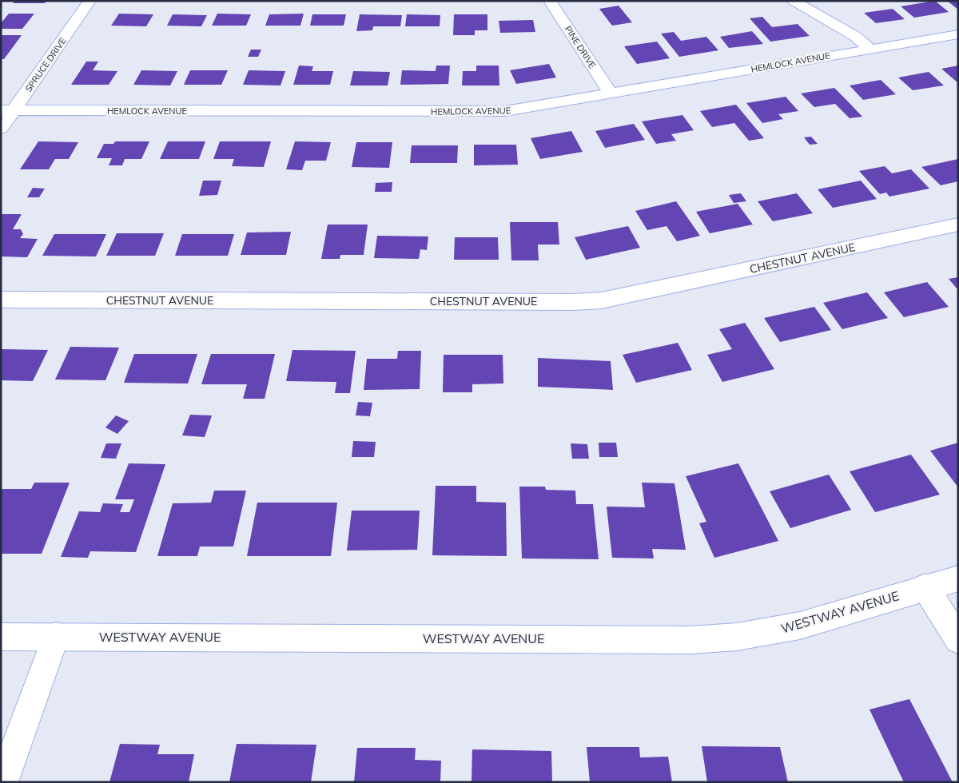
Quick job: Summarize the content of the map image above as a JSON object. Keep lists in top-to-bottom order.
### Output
{
  "streets": {
    "street": [
      "PINE DRIVE",
      "HEMLOCK AVENUE",
      "SPRUCE DRIVE",
      "CHESTNUT AVENUE",
      "WESTWAY AVENUE"
    ]
  },
  "crossings": [
    ["PINE DRIVE", "HEMLOCK AVENUE"],
    ["HEMLOCK AVENUE", "SPRUCE DRIVE"]
  ]
}
